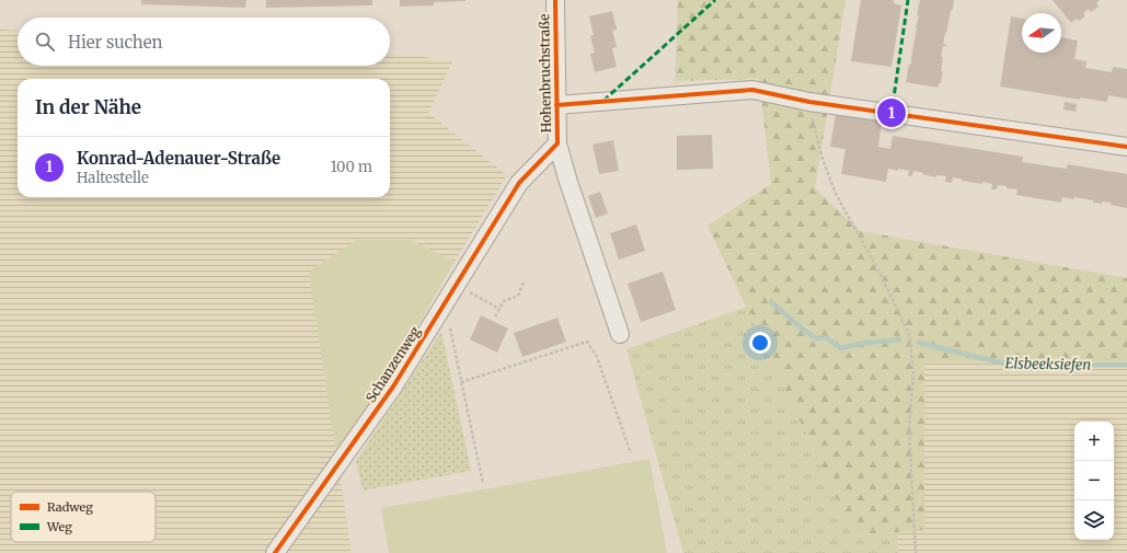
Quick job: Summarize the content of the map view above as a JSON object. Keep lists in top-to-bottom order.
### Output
{
  "streets": {
    "street": ["Hohenbruchstraße", "Schanzenweg"]
  },
  "crossings": [
    ["Hohenbruchstraße", "Schanzenweg"]
  ],
  "water": ["Elsbeeksiefen"],
  "legend": ["Radweg", "Weg"],
  "north": "left",
  "page": {
    "search": "Hier suchen",
    "heading": "In der Nähe",
    "pins": "1",
    "list": [
      {
        "mark": "1",
        "name": "Konrad-Adenauer-Straße",
        "note": "Haltestelle",
        "value": "100 m"
      }
    ],
    "map_buttons": ["+", "−"]
  }
}
